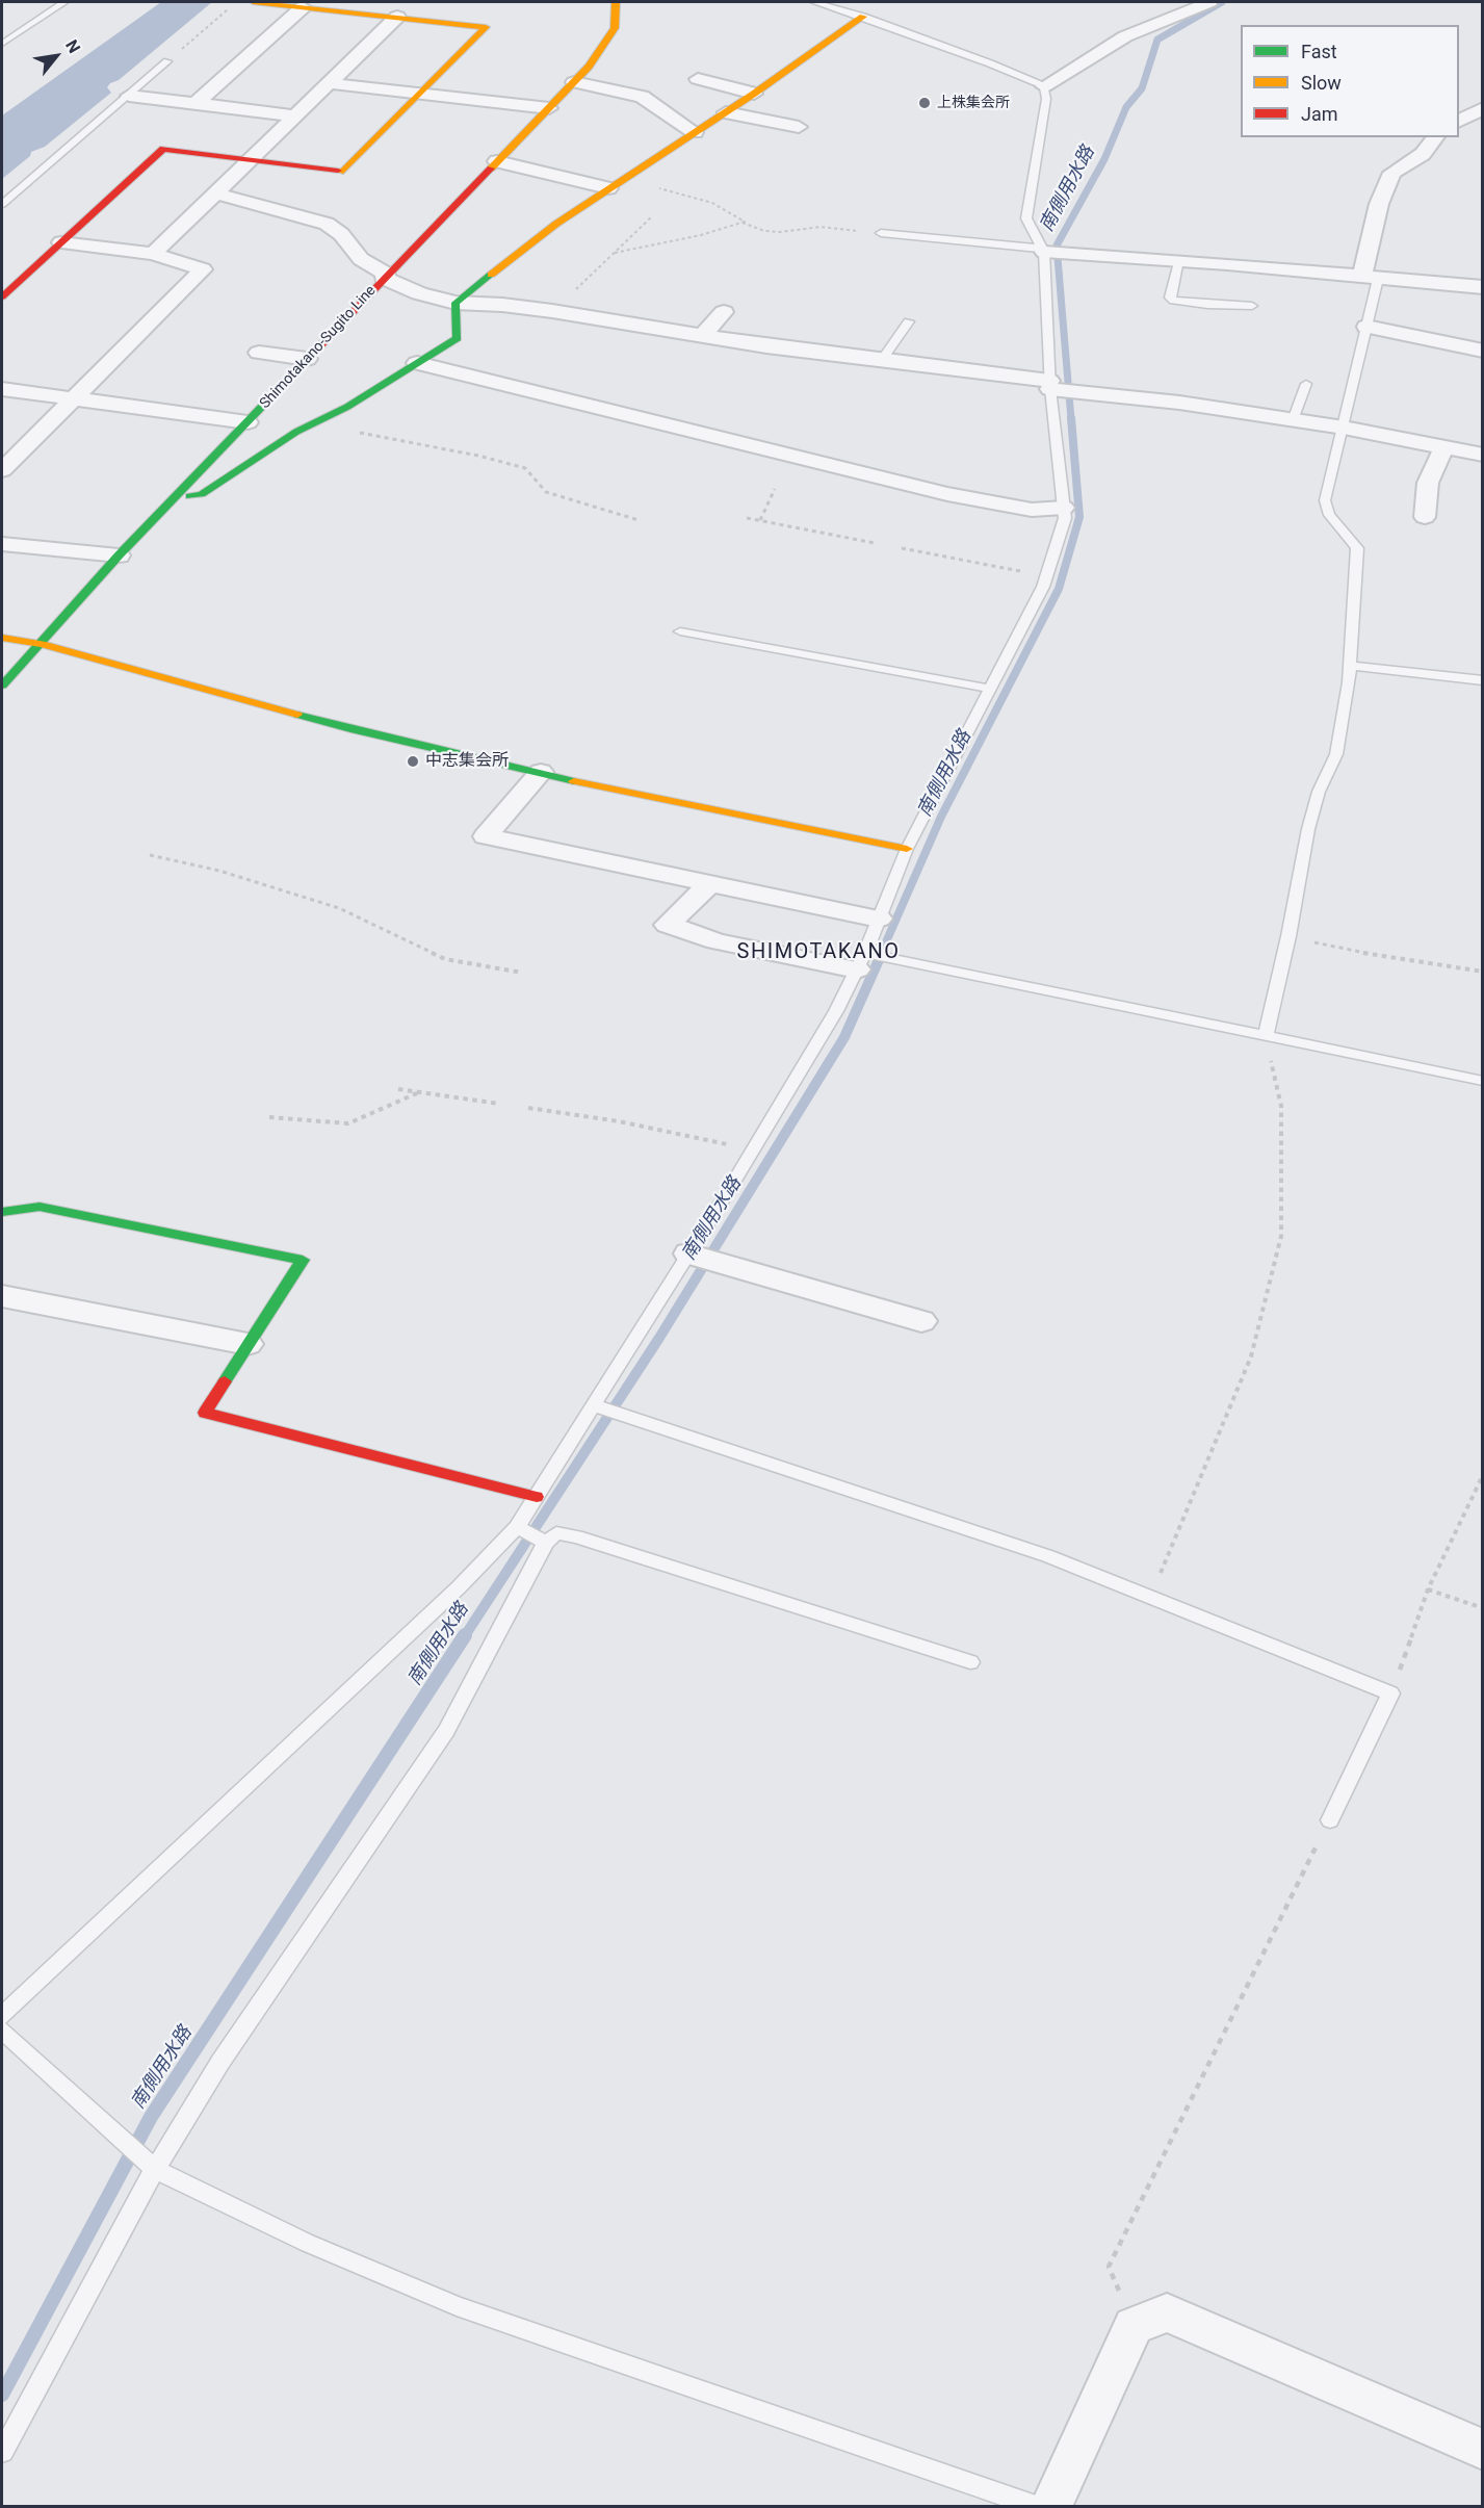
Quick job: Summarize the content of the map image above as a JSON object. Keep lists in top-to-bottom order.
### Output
{
  "streets": {
    "street": ["Shimotakano-Sugito Line"]
  },
  "districts": ["SHIMOTAKANO"],
  "water": ["南側用水路"],
  "places": ["上株集会所", "中志集会所"],
  "legend": ["Fast", "Slow", "Jam"],
  "north": "top right"
}
